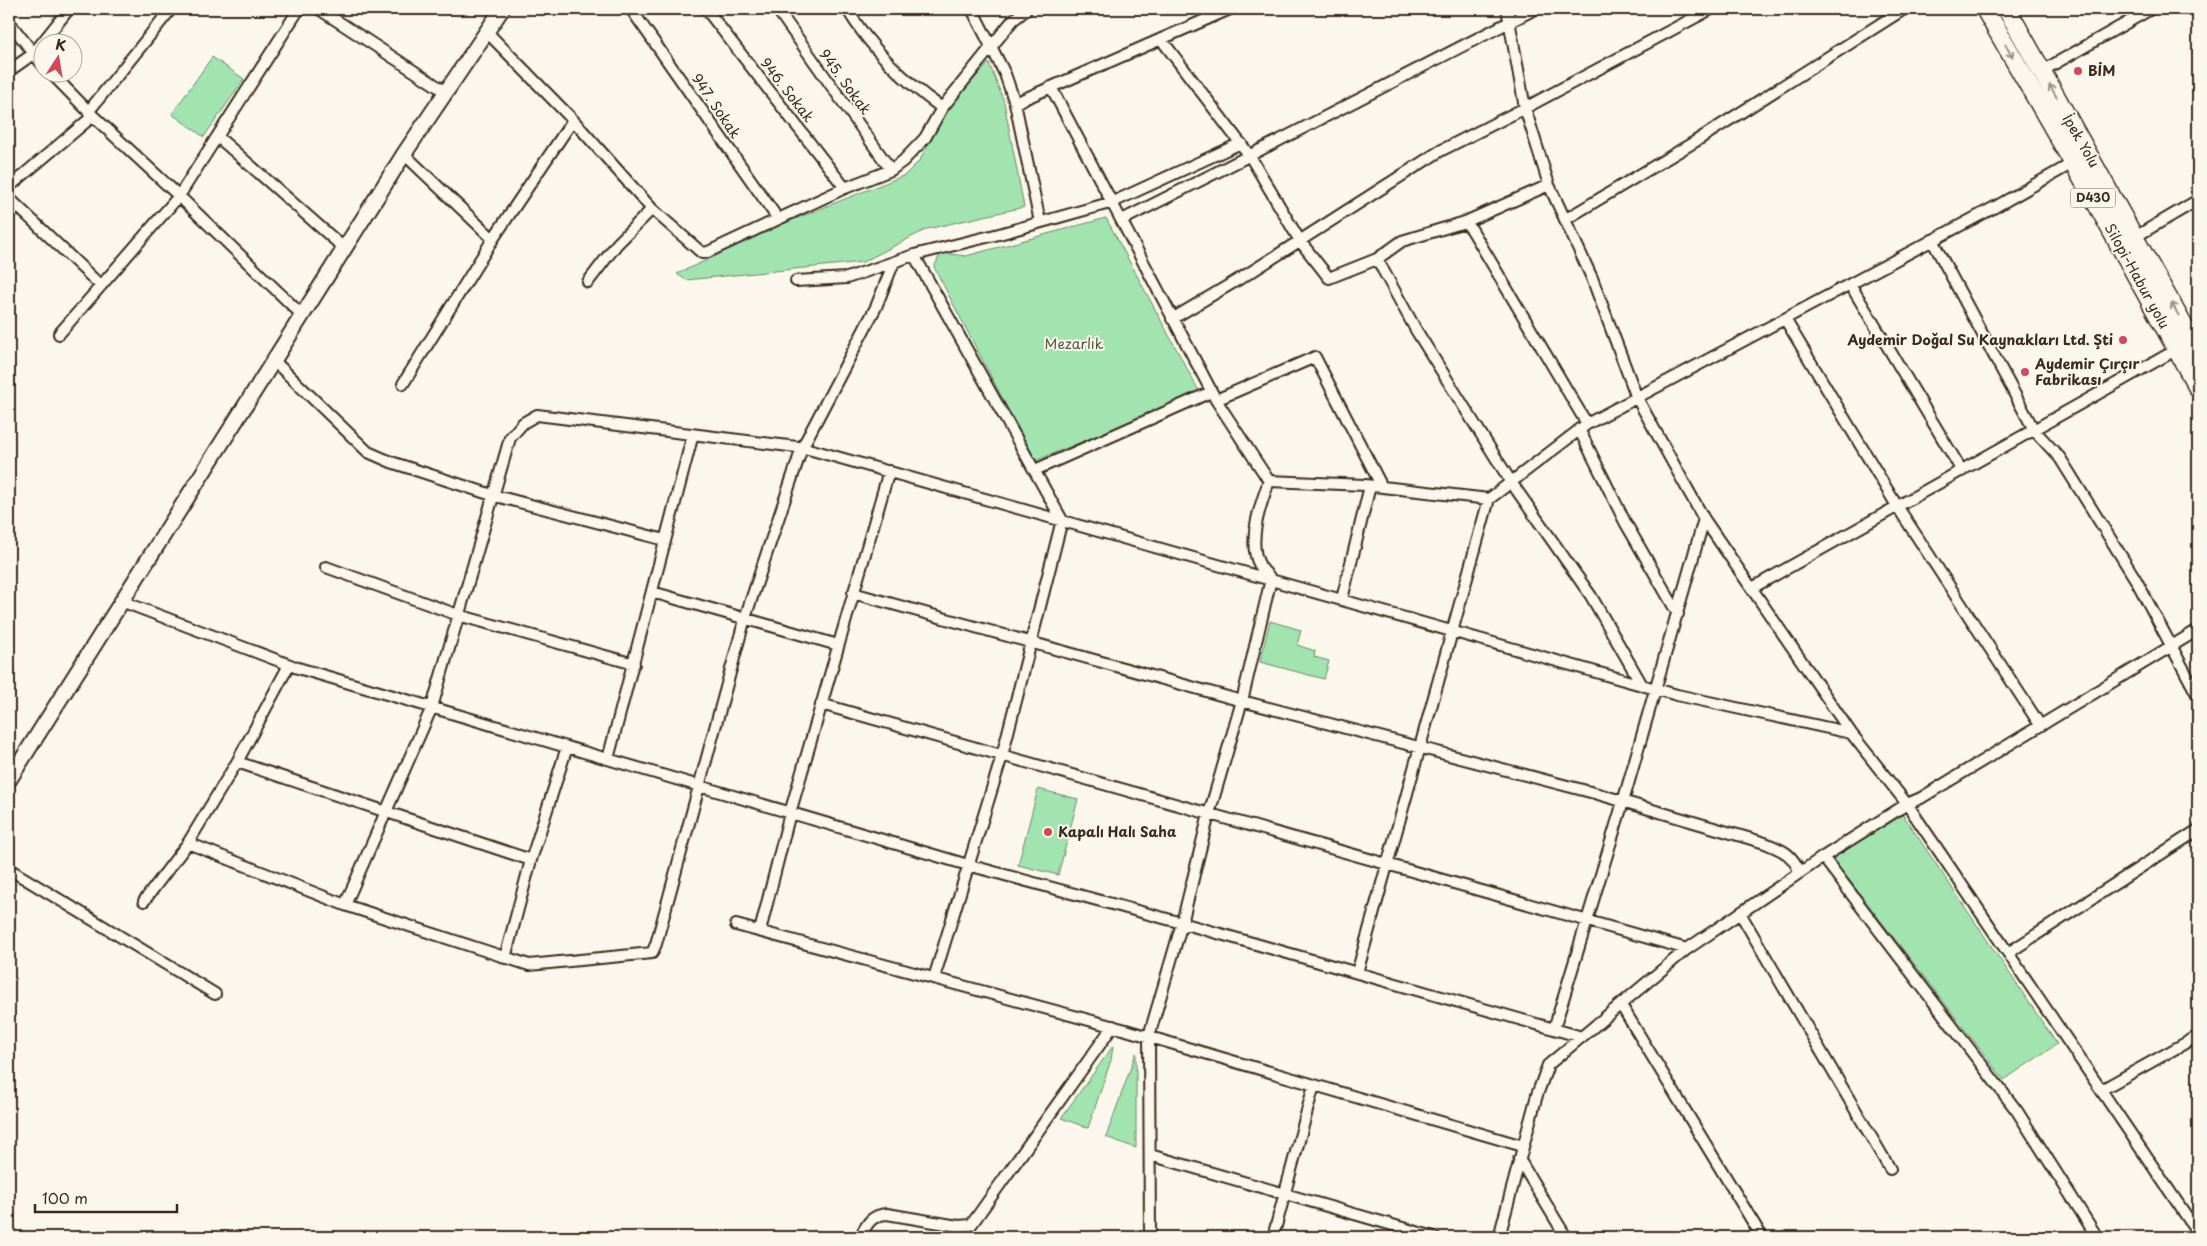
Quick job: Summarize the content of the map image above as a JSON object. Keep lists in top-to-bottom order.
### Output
{
  "streets": {
    "highway": ["İpek Yolu", "D430", "Silopi-Habur yolu"],
    "street": ["945. Sokak", "946. Sokak", "947. Sokak"]
  },
  "one_way": ["İpek Yolu", "Silopi-Habur yolu"],
  "parks": ["Mezarlık"],
  "places": [
    "BİM",
    "Aydemir Doğal Su Kaynakları Ltd. Şti",
    "Aydemir Çırçır Fabrikası",
    "Kapalı Halı Saha"
  ],
  "scale_bar": "100 m",
  "north": "top"
}
